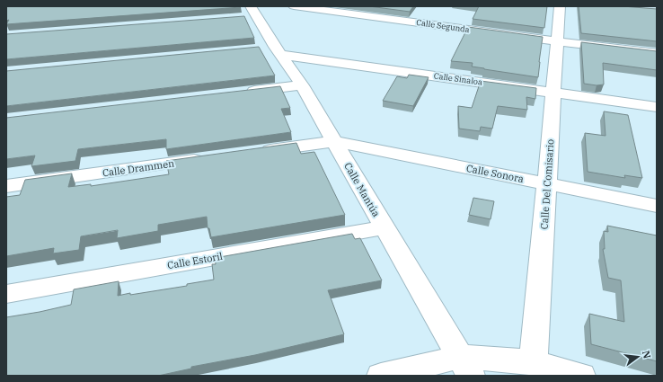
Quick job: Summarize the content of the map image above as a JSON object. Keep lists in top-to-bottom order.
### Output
{
  "streets": {
    "street": [
      "Calle Segunda",
      "Calle Sinaloa",
      "Calle Drammen",
      "Calle Sonora",
      "Calle Del Comisario",
      "Calle Mantúa",
      "Calle Estoril"
    ]
  },
  "crossings": [
    ["Calle Segunda", "Calle Del Comisario"],
    ["Calle Sinaloa", "Calle Del Comisario"],
    ["Calle Sinaloa", "Calle Mantúa"],
    ["Calle Sonora", "Calle Del Comisario"],
    ["Calle Sonora", "Calle Mantúa"],
    ["Calle Mantúa", "Calle Estoril"]
  ],
  "north": "right"
}
